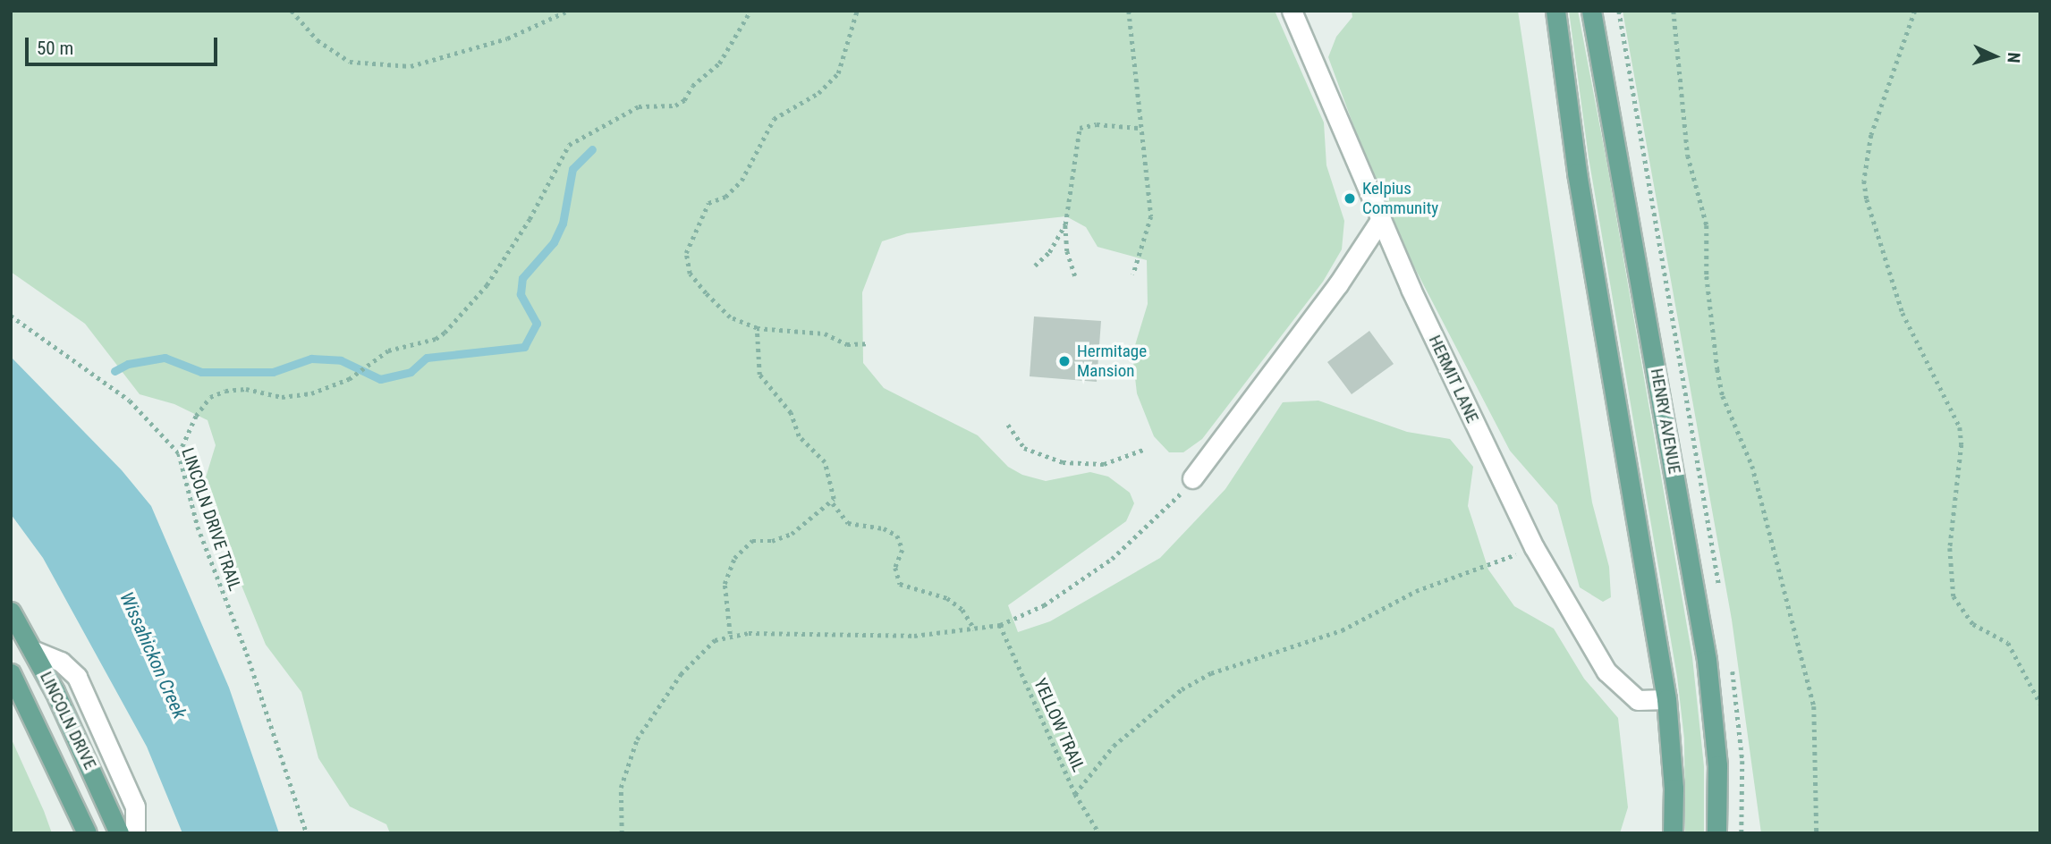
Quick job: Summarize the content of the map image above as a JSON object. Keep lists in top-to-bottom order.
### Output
{
  "streets": {
    "main road": ["HENRY AVENUE", "LINCOLN DRIVE"],
    "street": ["HERMIT LANE"],
    "path": ["LINCOLN DRIVE TRAIL", "YELLOW TRAIL"]
  },
  "water": ["Wissahickon Creek"],
  "places": ["Kelpius Community", "Hermitage Mansion"],
  "scale_bar": "50 m",
  "north": "right"
}
